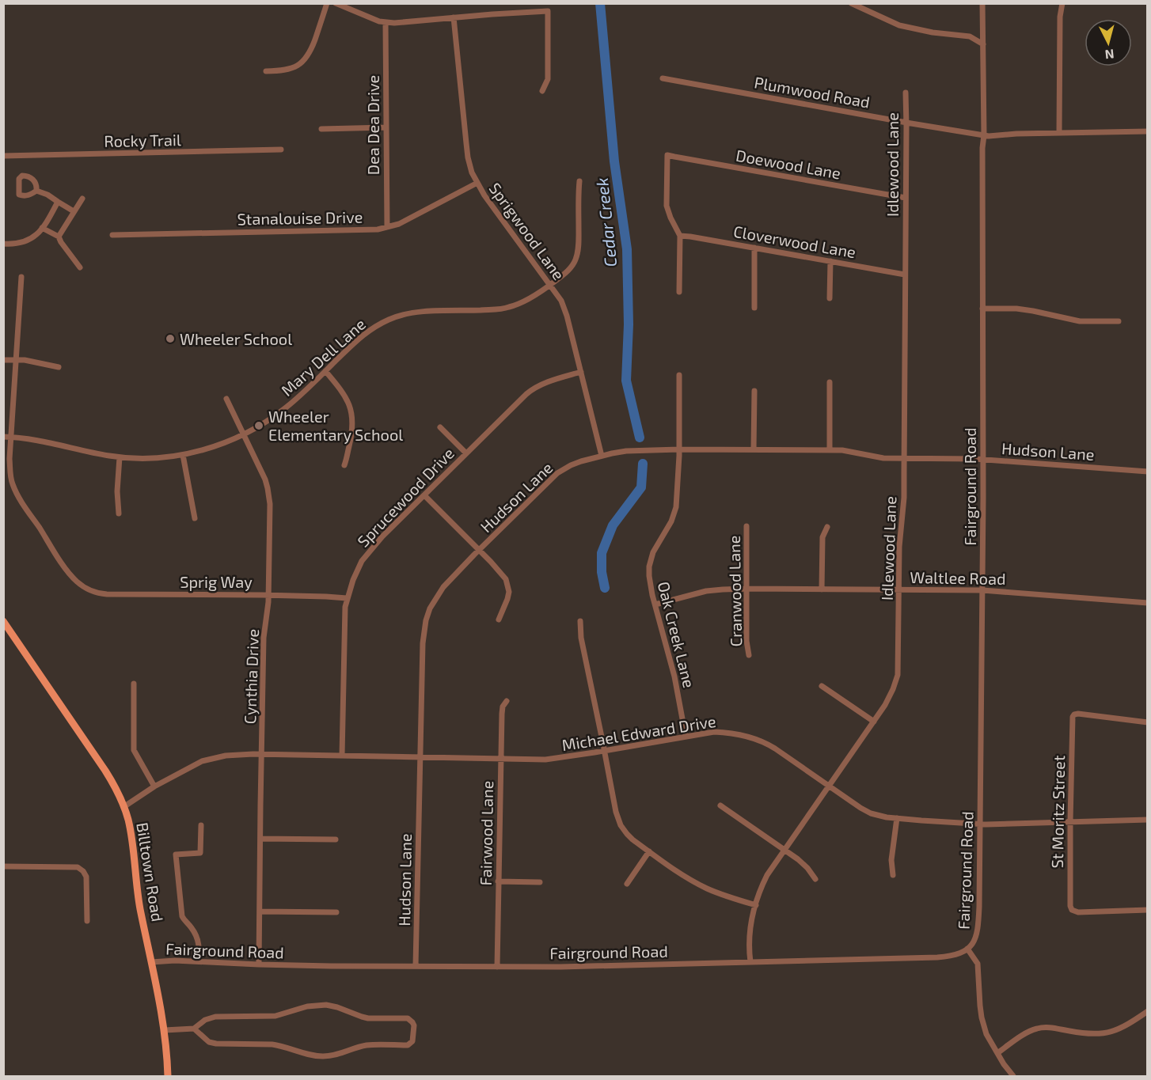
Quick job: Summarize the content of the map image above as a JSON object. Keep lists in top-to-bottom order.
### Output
{
  "streets": {
    "main road": ["Billtown Road"],
    "street": [
      "Plumwood Road",
      "Dea Dea Drive",
      "Rocky Trail",
      "Doewood Lane",
      "Idlewood Lane",
      "Stanalouise Drive",
      "Sprigwood Lane",
      "Cloverwood Lane",
      "Mary Dell Lane",
      "Hudson Lane",
      "Fairground Road",
      "Sprucewood Drive",
      "Waltlee Road",
      "Sprig Way",
      "Cranwood Lane",
      "Oak Creek Lane",
      "Cynthia Drive",
      "Michael Edward Drive",
      "St Moritz Street",
      "Fairwood Lane"
    ]
  },
  "crossings": [
    ["Plumwood Road", "Idlewood Lane"],
    ["Plumwood Road", "Fairground Road"],
    ["Dea Dea Drive", "Stanalouise Drive"],
    ["Doewood Lane", "Idlewood Lane"],
    ["Doewood Lane", "Cloverwood Lane"],
    ["Idlewood Lane", "Cloverwood Lane"],
    ["Idlewood Lane", "Hudson Lane"],
    ["Idlewood Lane", "Fairground Road"],
    ["Idlewood Lane", "Waltlee Road"],
    ["Idlewood Lane", "Michael Edward Drive"],
    ["Stanalouise Drive", "Sprigwood Lane"],
    ["Sprigwood Lane", "Mary Dell Lane"],
    ["Sprigwood Lane", "Hudson Lane"],
    ["Sprigwood Lane", "Sprucewood Drive"],
    ["Mary Dell Lane", "Sprig Way"],
    ["Mary Dell Lane", "Cynthia Drive"],
    ["Hudson Lane", "Fairground Road"],
    ["Hudson Lane", "Oak Creek Lane"],
    ["Hudson Lane", "Michael Edward Drive"],
    ["Fairground Road", "Waltlee Road"],
    ["Fairground Road", "Cynthia Drive"],
    ["Fairground Road", "Michael Edward Drive"],
    ["Fairground Road", "Fairwood Lane"],
    ["Fairground Road", "Billtown Road"],
    ["Sprucewood Drive", "Sprig Way"],
    ["Sprucewood Drive", "Michael Edward Drive"],
    ["Waltlee Road", "Cranwood Lane"],
    ["Waltlee Road", "Oak Creek Lane"],
    ["Sprig Way", "Cynthia Drive"],
    ["Oak Creek Lane", "Michael Edward Drive"],
    ["Cynthia Drive", "Michael Edward Drive"],
    ["Michael Edward Drive", "St Moritz Street"],
    ["Michael Edward Drive", "Fairwood Lane"],
    ["Michael Edward Drive", "Billtown Road"]
  ],
  "water": ["Cedar Creek"],
  "places": ["Wheeler School", "Wheeler Elementary School"],
  "north": "bottom"
}
